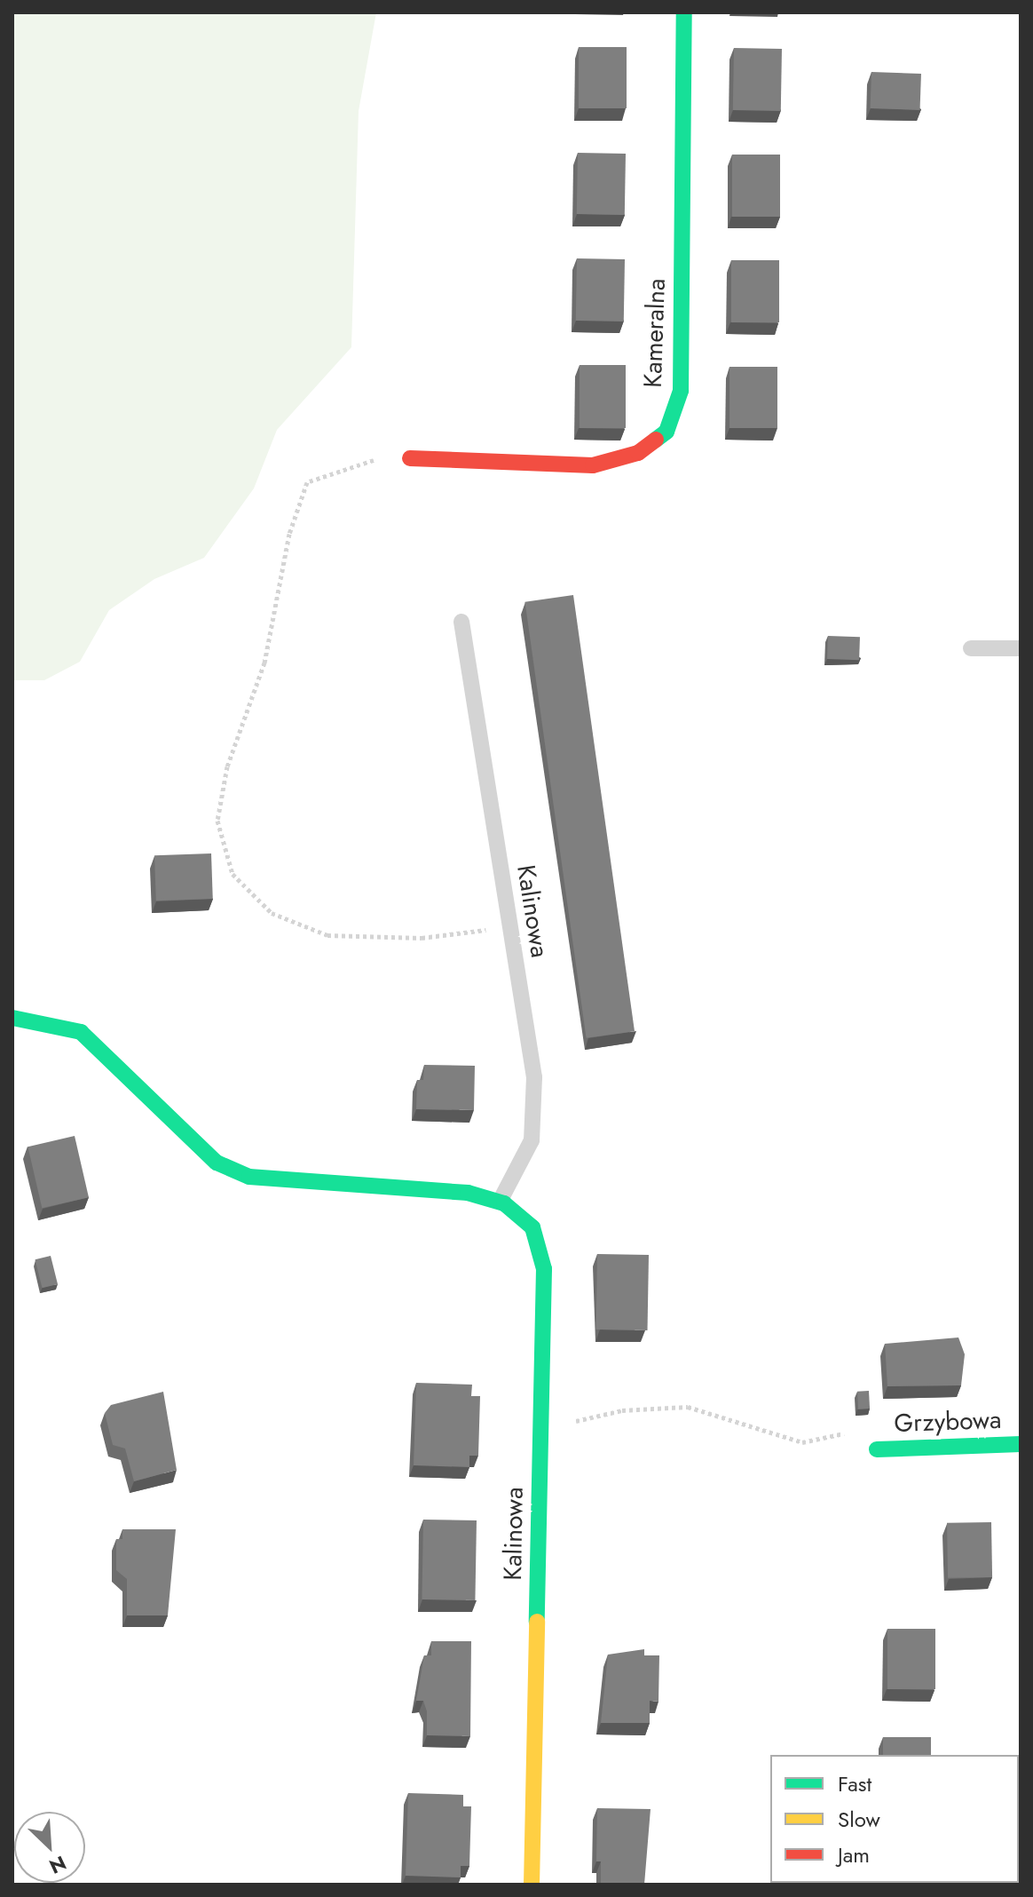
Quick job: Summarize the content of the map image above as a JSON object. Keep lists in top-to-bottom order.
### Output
{
  "streets": {
    "street": ["Kameralna", "Kalinowa", "Grzybowa"]
  },
  "legend": ["Fast", "Slow", "Jam"],
  "north": "bottom right"
}
